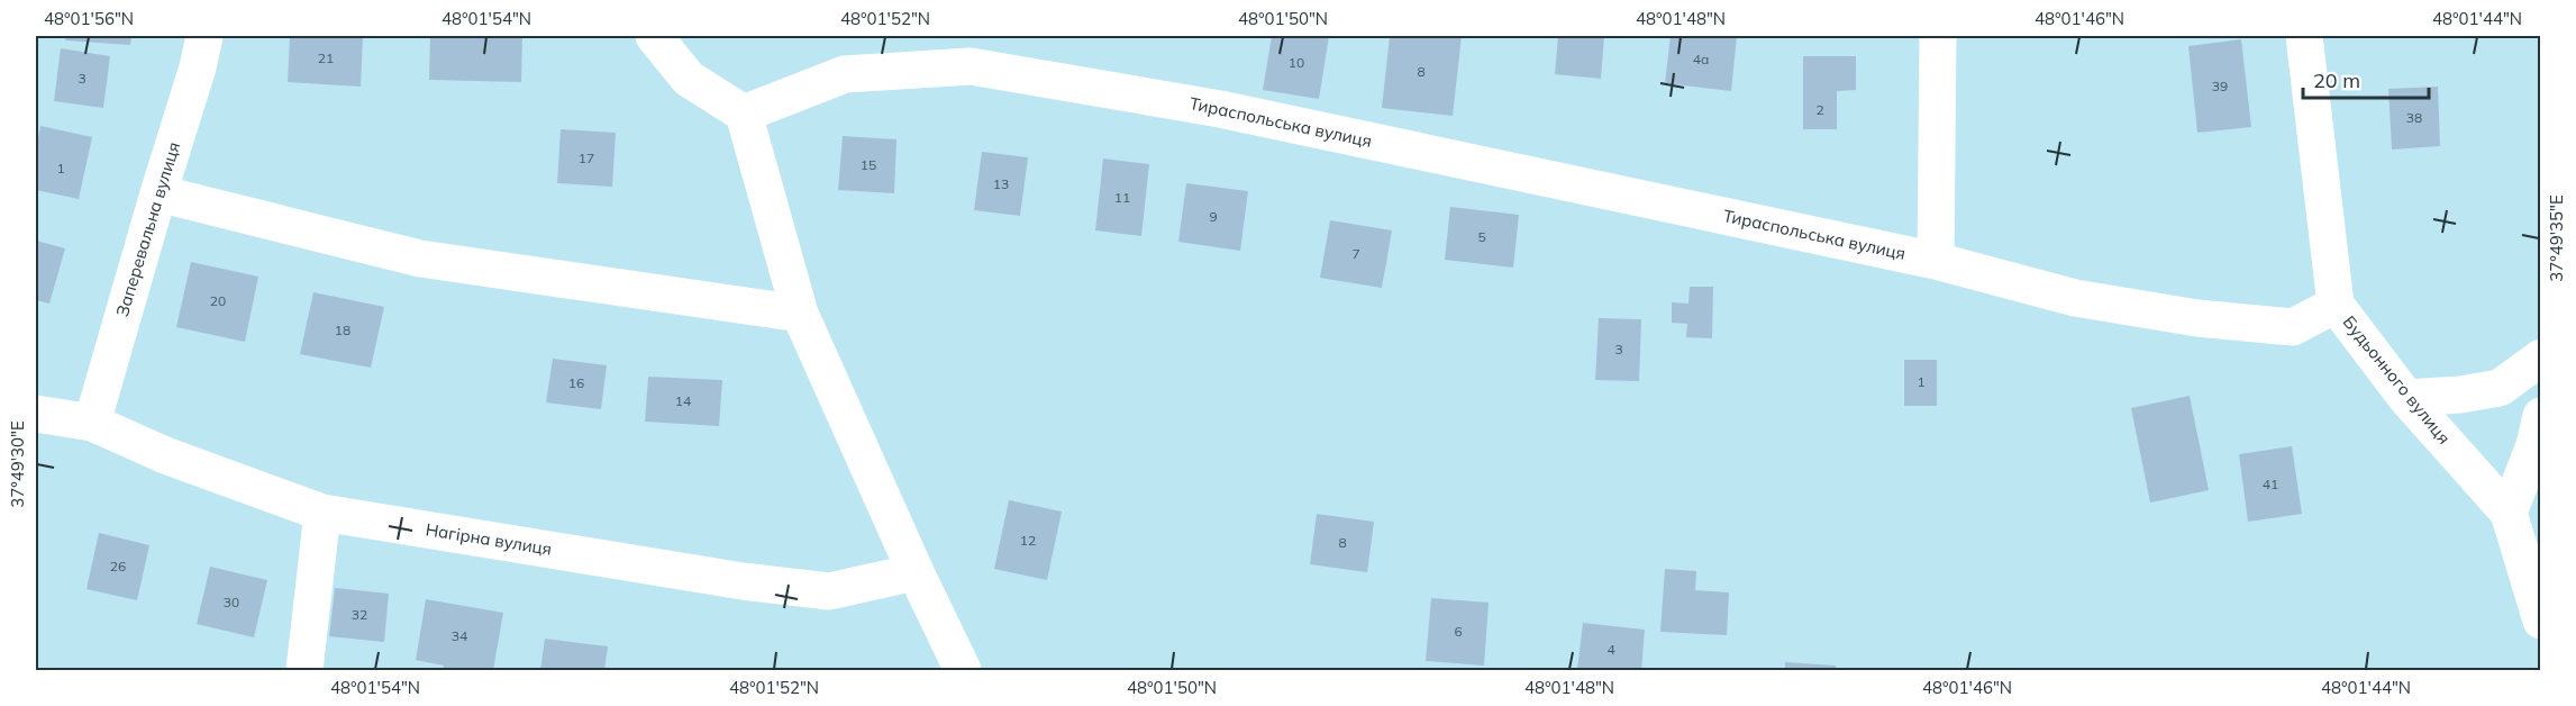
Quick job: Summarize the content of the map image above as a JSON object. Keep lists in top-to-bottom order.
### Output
{
  "streets": {
    "street": [
      "Тираспольська вулиця",
      "Заперевальна вулиця",
      "Будьонного вулиця",
      "Нагірна вулиця"
    ]
  },
  "crossings": [
    ["Тираспольська вулиця", "Будьонного вулиця"],
    ["Заперевальна вулиця", "Нагірна вулиця"]
  ],
  "house_numbers": [
    "21",
    "4а",
    "10",
    "8",
    "3",
    "39",
    "2",
    "38",
    "17",
    "15",
    "1",
    "13",
    "11",
    "9",
    "5",
    "7",
    "20",
    "18",
    "3",
    "1",
    "16",
    "14",
    "41",
    "12",
    "8",
    "26",
    "30",
    "32",
    "6",
    "34",
    "4"
  ],
  "scale_bar": "20 m",
  "coordinates": [
    "48°01'56\"N",
    "48°01'54\"N",
    "48°01'52\"N",
    "48°01'50\"N",
    "48°01'48\"N",
    "48°01'46\"N",
    "48°01'44\"N",
    "37°49'35\"E",
    "37°49'30\"E"
  ]
}
